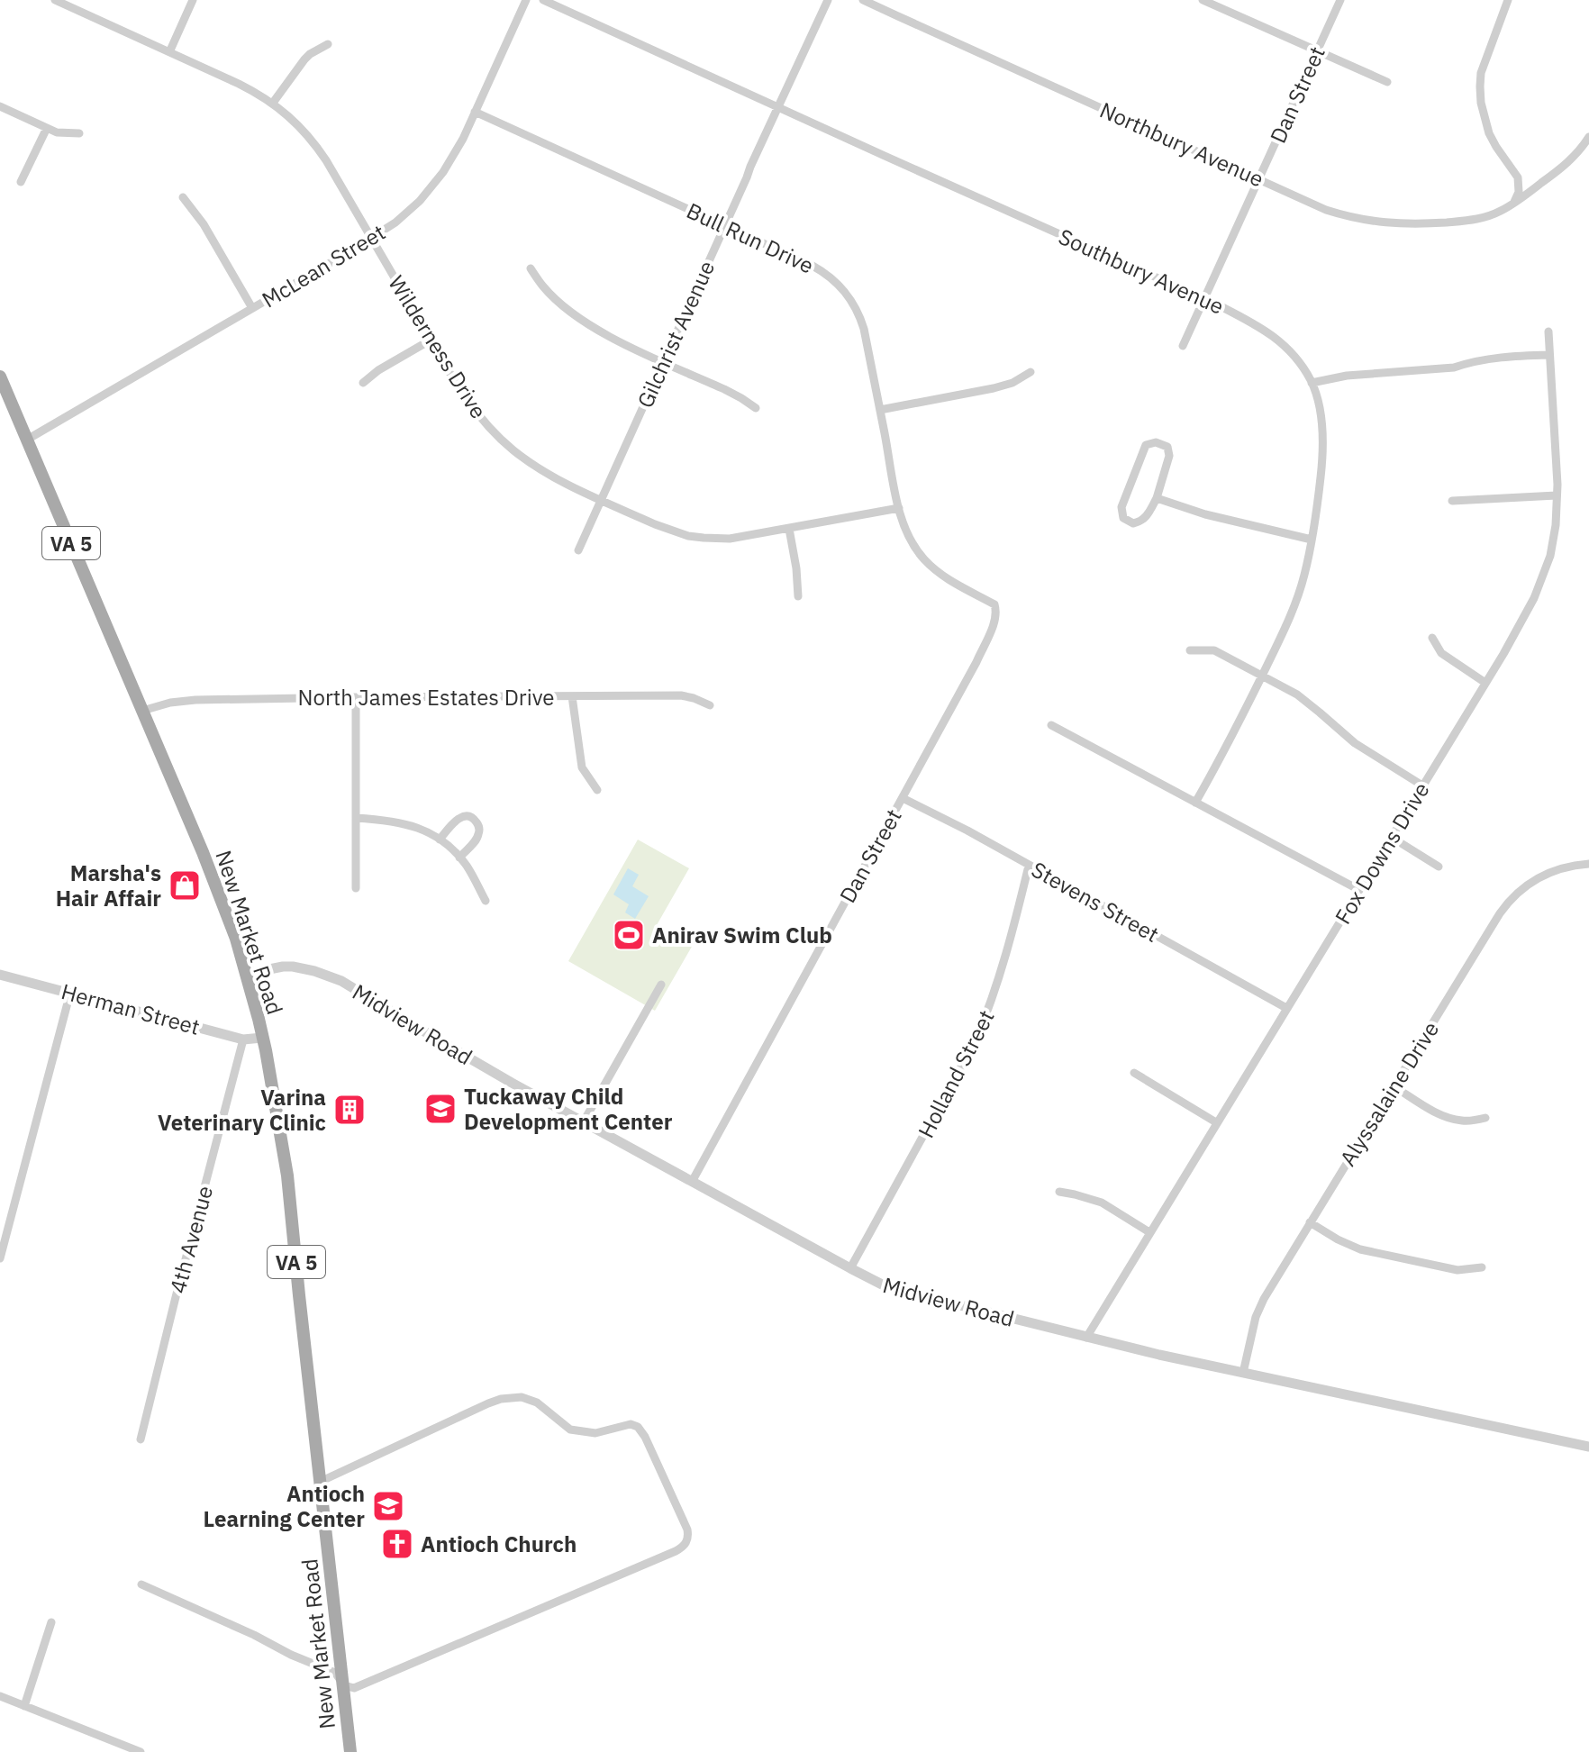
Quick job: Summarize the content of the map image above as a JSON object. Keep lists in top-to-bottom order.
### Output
{
  "streets": {
    "main road": ["VA 5", "New Market Road"],
    "street": [
      "Dan Street",
      "Northbury Avenue",
      "Bull Run Drive",
      "McLean Street",
      "Southbury Avenue",
      "Gilchrist Avenue",
      "Wilderness Drive",
      "North James Estates Drive",
      "Fox Downs Drive",
      "Stevens Street",
      "Herman Street",
      "Midview Road",
      "Holland Street",
      "Alyssalaine Drive",
      "4th Avenue"
    ]
  },
  "crossings": [
    ["Dan Street", "Northbury Avenue"],
    ["Dan Street", "Bull Run Drive"],
    ["Dan Street", "Southbury Avenue"],
    ["Dan Street", "Stevens Street"],
    ["Dan Street", "Midview Road"],
    ["Bull Run Drive", "McLean Street"],
    ["Bull Run Drive", "Gilchrist Avenue"],
    ["Bull Run Drive", "Wilderness Drive"],
    ["McLean Street", "Wilderness Drive"],
    ["McLean Street", "New Market Road"],
    ["Southbury Avenue", "Gilchrist Avenue"],
    ["Gilchrist Avenue", "Wilderness Drive"],
    ["North James Estates Drive", "New Market Road"],
    ["Fox Downs Drive", "Stevens Street"],
    ["Fox Downs Drive", "Midview Road"],
    ["Stevens Street", "Holland Street"],
    ["New Market Road", "Herman Street"],
    ["New Market Road", "Midview Road"],
    ["Herman Street", "4th Avenue"],
    ["Midview Road", "Holland Street"],
    ["Midview Road", "Alyssalaine Drive"]
  ],
  "places": {
    "shop": ["Marsha's Hair Affair"],
    "sports": ["Anirav Swim Club"],
    "school or university": ["Tuckaway Child Development Center", "Antioch Learning Center"],
    "building": ["Varina Veterinary Clinic"],
    "church": ["Antioch Church"]
  }
}
